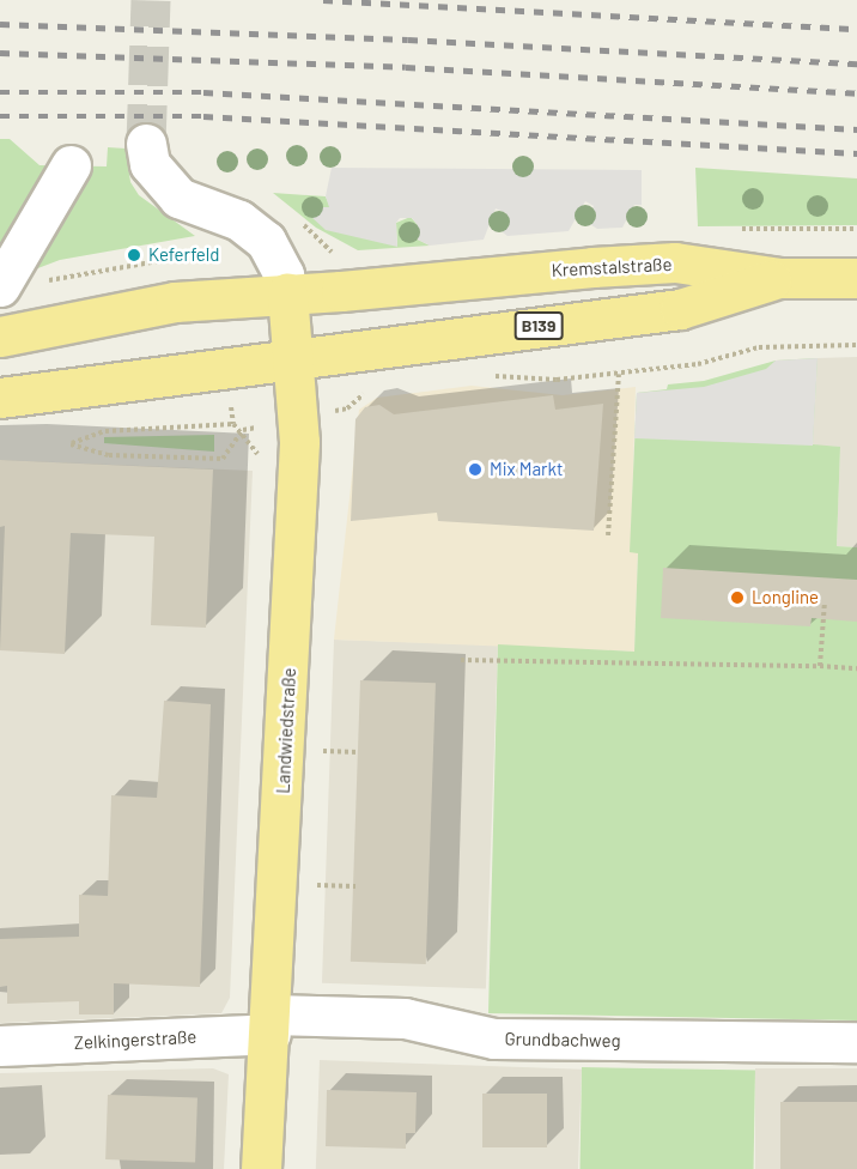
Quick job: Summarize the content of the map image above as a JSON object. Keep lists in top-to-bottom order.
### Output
{
  "streets": {
    "main road": ["Kremstalstraße", "B139", "Landwiedstraße"],
    "street": ["Zelkingerstraße", "Grundbachweg"]
  },
  "crossings": [
    ["Kremstalstraße", "B139"],
    ["Kremstalstraße", "Landwiedstraße"],
    ["B139", "Landwiedstraße"],
    ["Landwiedstraße", "Zelkingerstraße"],
    ["Landwiedstraße", "Grundbachweg"],
    ["Zelkingerstraße", "Grundbachweg"]
  ],
  "places": ["Keferfeld", "Mix Markt", "Longline"]
}
